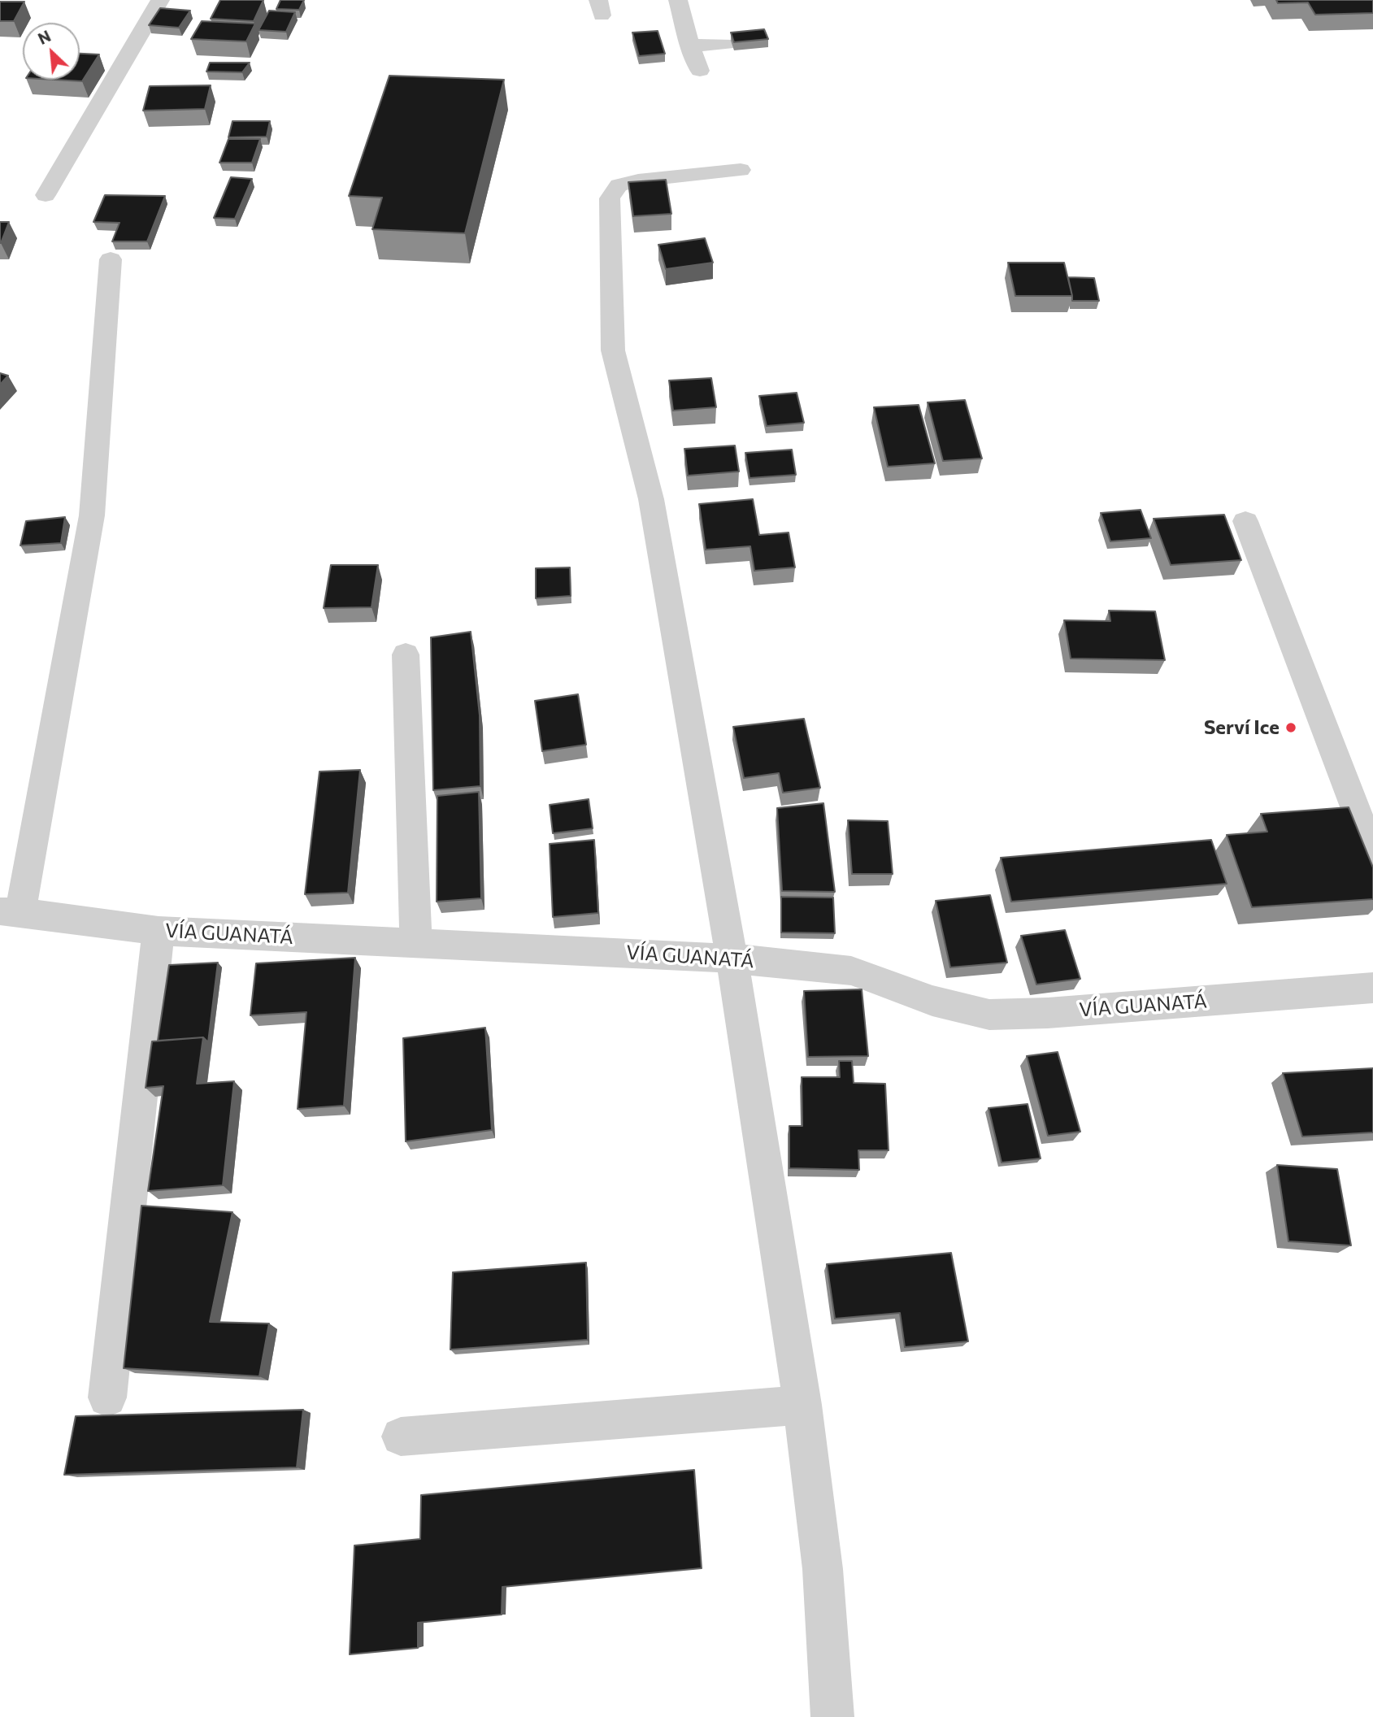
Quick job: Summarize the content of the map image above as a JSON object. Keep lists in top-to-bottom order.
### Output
{
  "streets": {
    "street": ["VÍA GUANATÁ"]
  },
  "places": ["Serví Ice"],
  "north": "top left"
}
